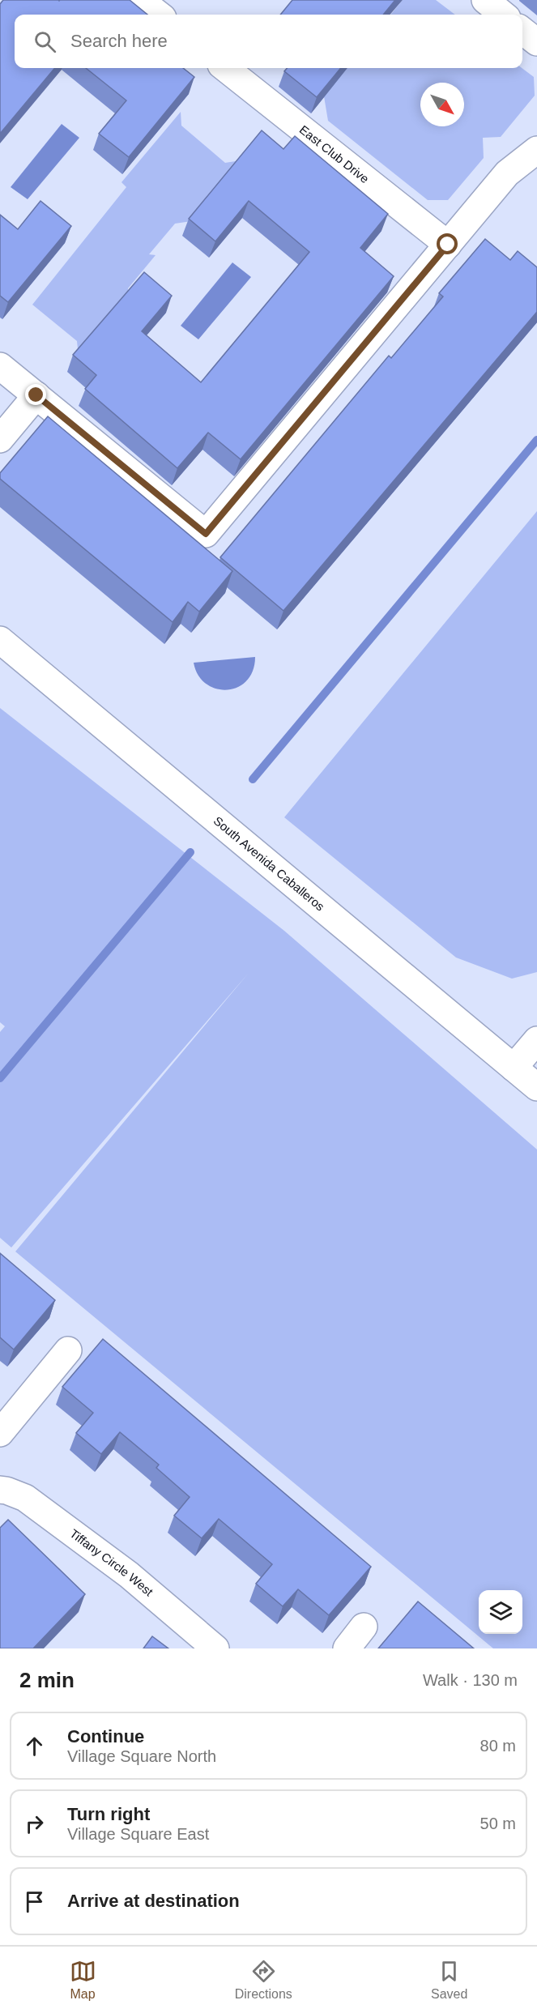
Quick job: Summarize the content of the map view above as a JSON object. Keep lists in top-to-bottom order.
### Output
{
  "streets": {
    "street": ["East Club Drive", "South Avenida Caballeros", "Tiffany Circle West"]
  },
  "north": "bottom right",
  "page": {
    "search": "Search here",
    "heading": ["2 min", "Walk · 130 m"],
    "list": [
      ["Continue", "Village Square North", "80 m"],
      ["Turn right", "Village Square East", "50 m"],
      "Arrive at destination"
    ],
    "nav": ["Map", "Directions", "Saved"]
  }
}
